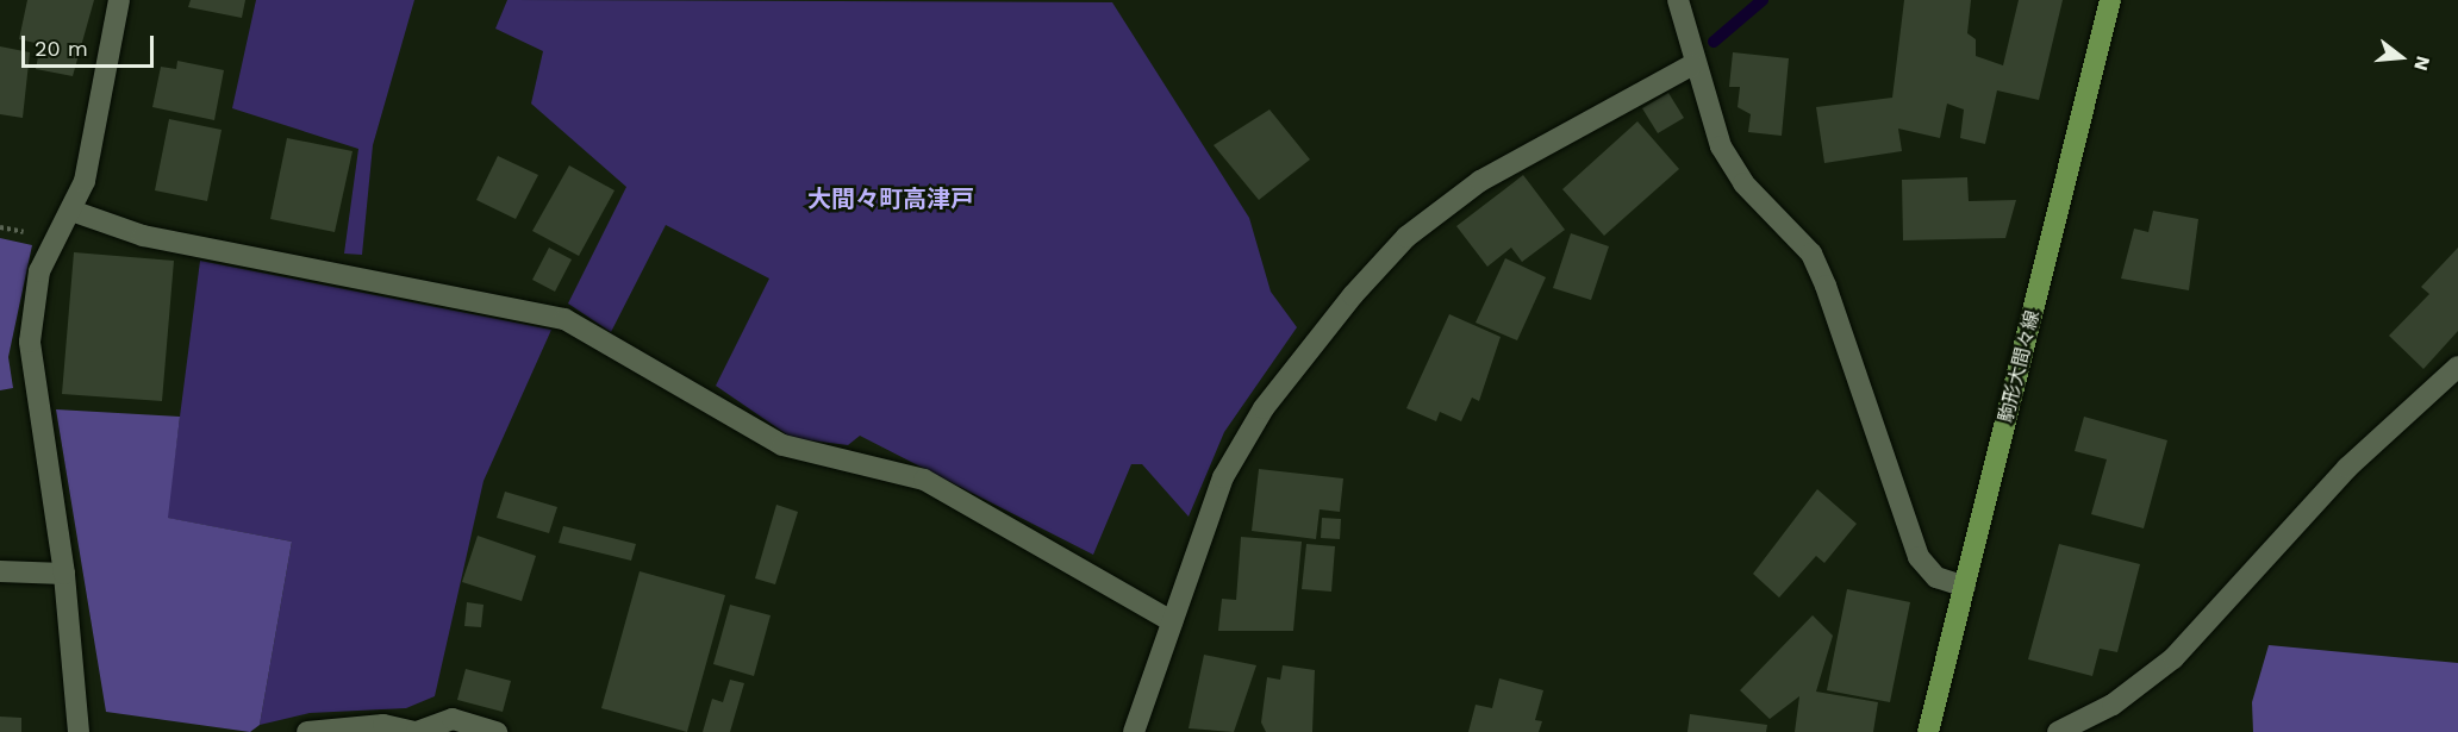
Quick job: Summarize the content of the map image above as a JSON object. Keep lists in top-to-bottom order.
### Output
{
  "streets": {
    "main road": ["駒形大間々線"]
  },
  "districts": ["大間々町高津戸"],
  "scale_bar": "20 m",
  "north": "right"
}
